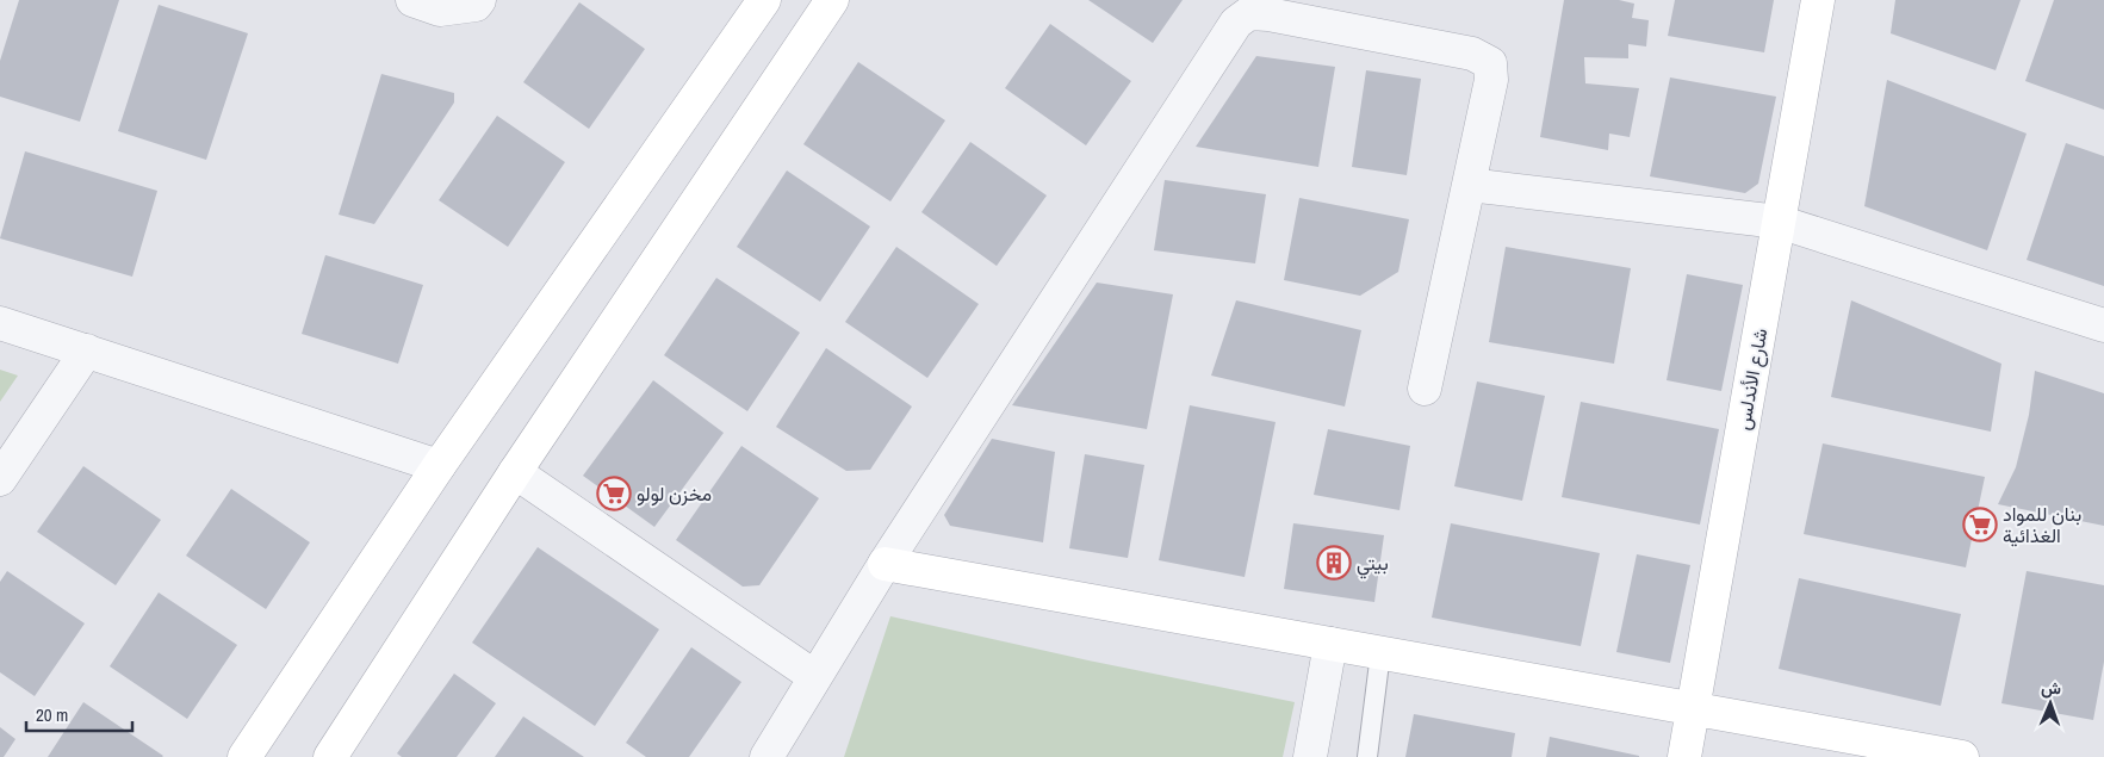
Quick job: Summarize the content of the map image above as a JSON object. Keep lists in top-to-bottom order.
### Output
{
  "streets": {
    "street": ["شارع الأندلس"]
  },
  "places": {
    "supermarket": ["مخزن لولو", "بنان للمواد الغذائية"],
    "building": ["بيتي"]
  },
  "scale_bar": "20 m",
  "north": "top"
}
